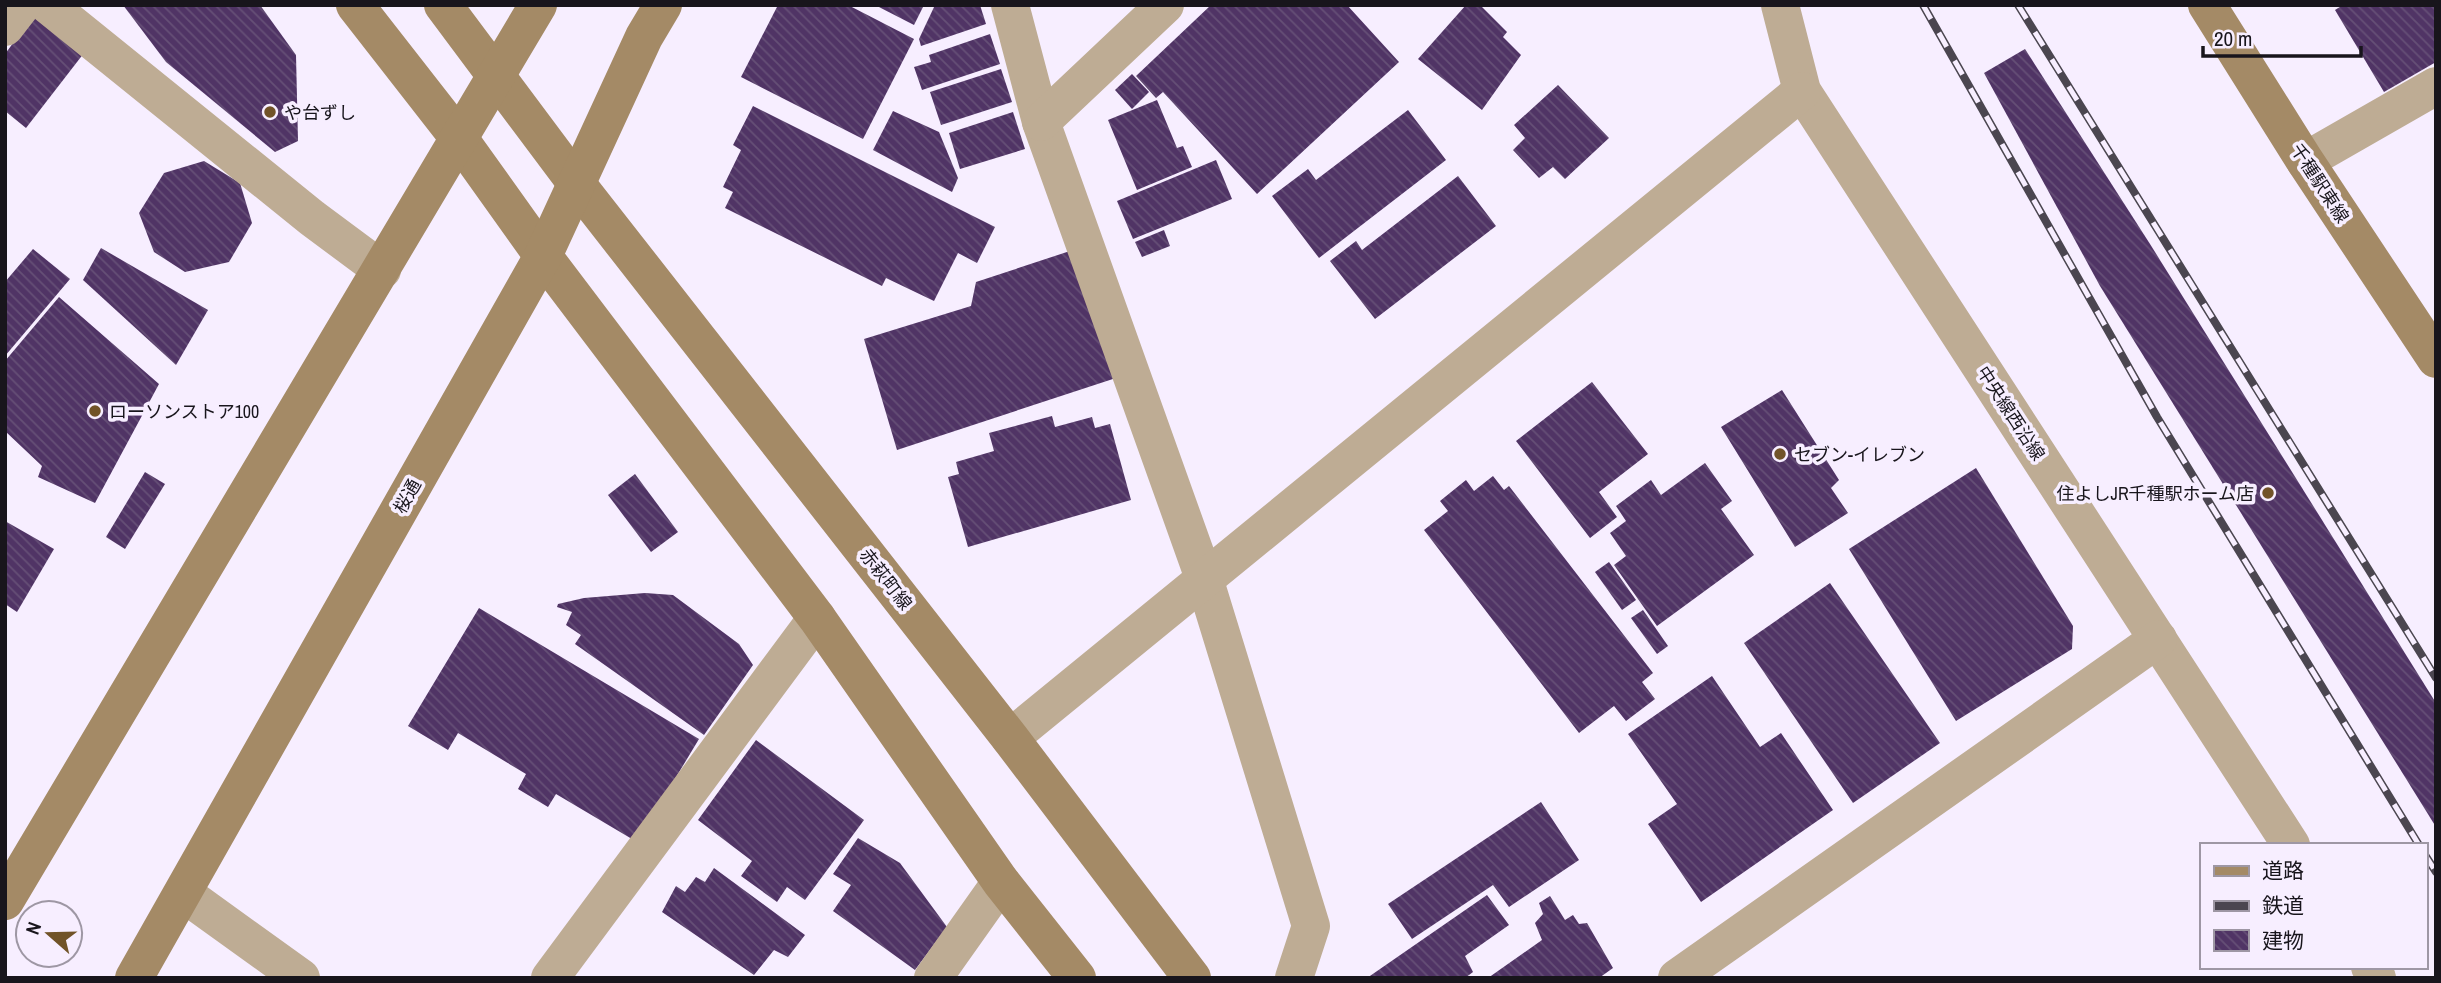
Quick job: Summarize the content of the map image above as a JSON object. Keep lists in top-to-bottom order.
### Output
{
  "streets": {
    "street": [
      "千種駅東線",
      "中央線西沿線",
      "桜通",
      "赤萩町線"
    ]
  },
  "crossings": [
    ["桜通", "赤萩町線"]
  ],
  "places": [
    "や台ずし",
    "ローソンストア100",
    "セブン-イレブン",
    "住よしJR千種駅ホーム店"
  ],
  "legend": ["道路", "鉄道", "建物"],
  "scale_bar": "20 m",
  "north": "left"
}
